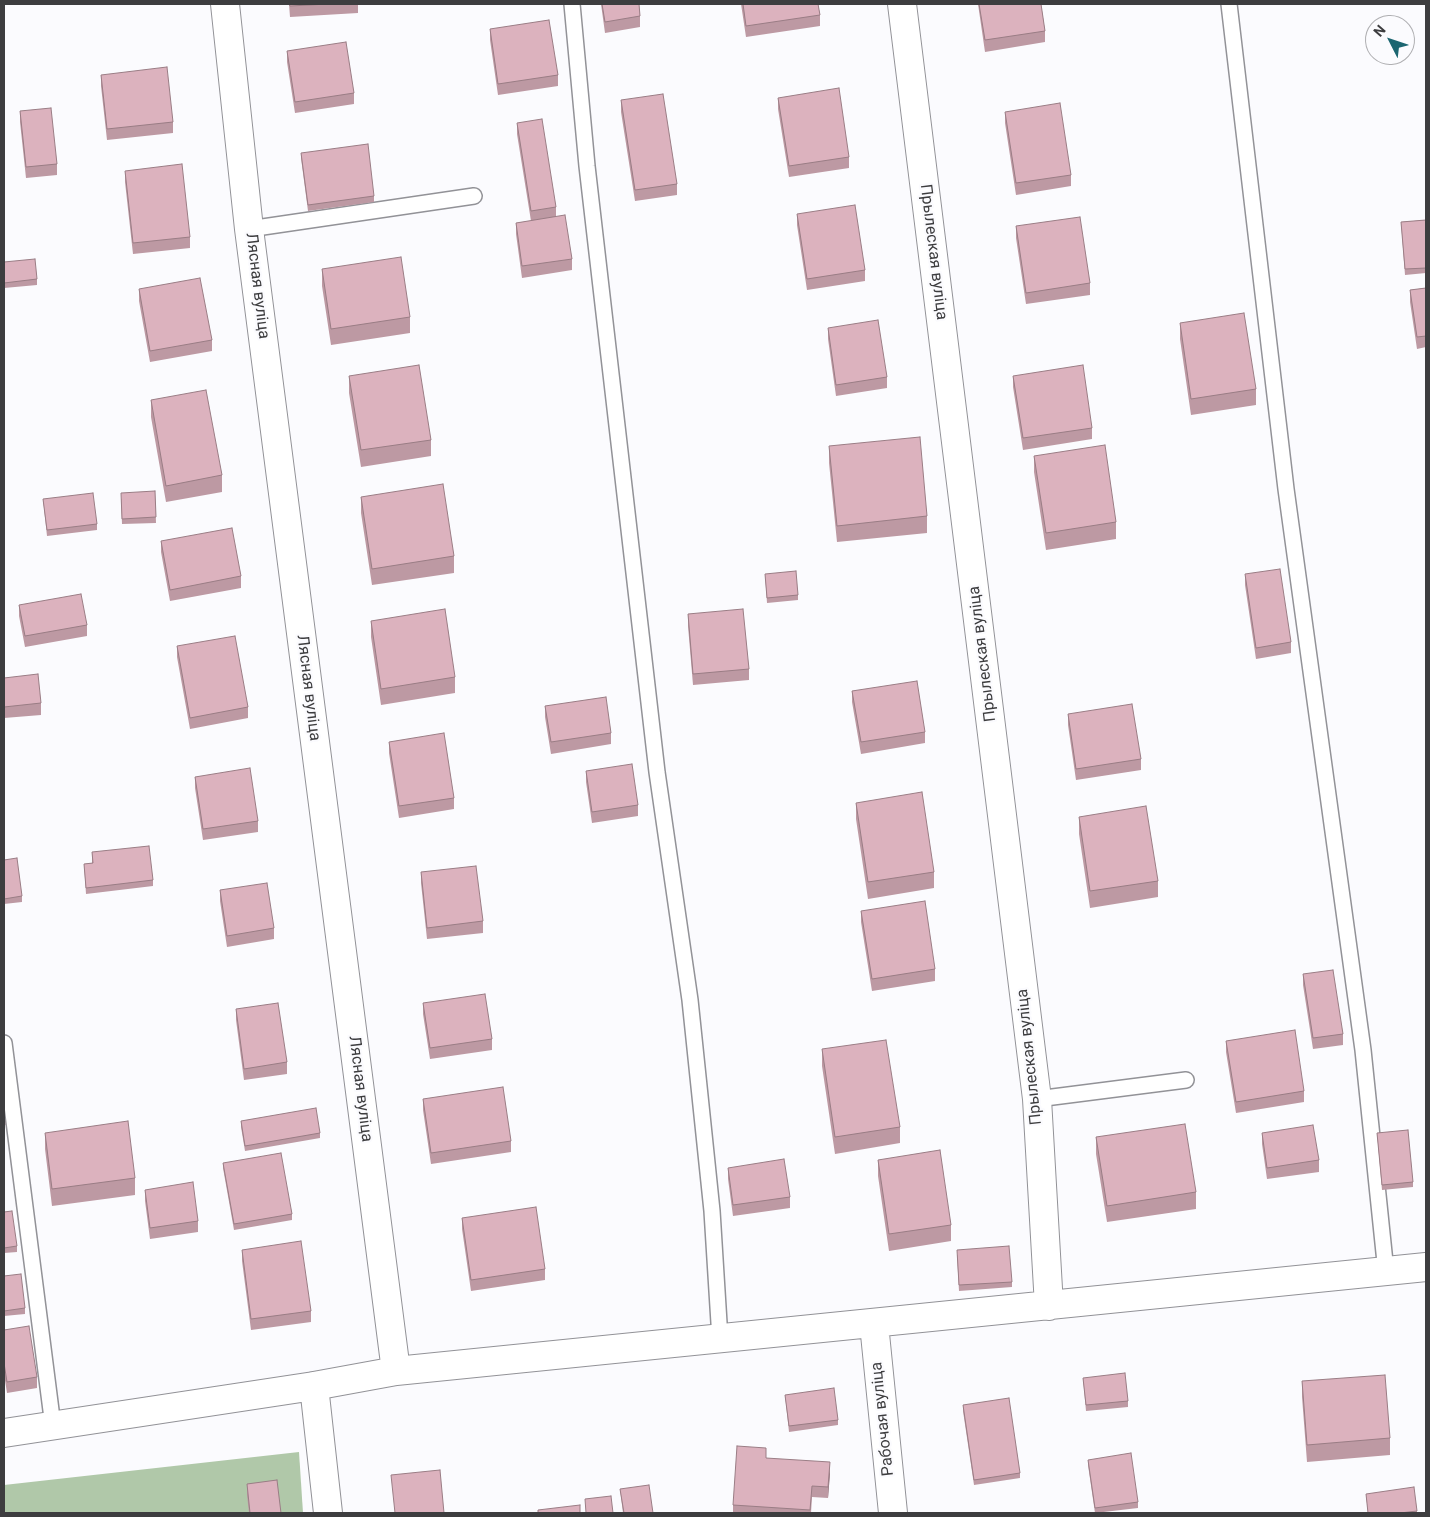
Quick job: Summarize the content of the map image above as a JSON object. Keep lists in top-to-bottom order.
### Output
{
  "streets": {
    "street": ["Прылеская вуліца", "Лясная вуліца", "Рабочая вуліца"]
  },
  "north": "top left"
}
